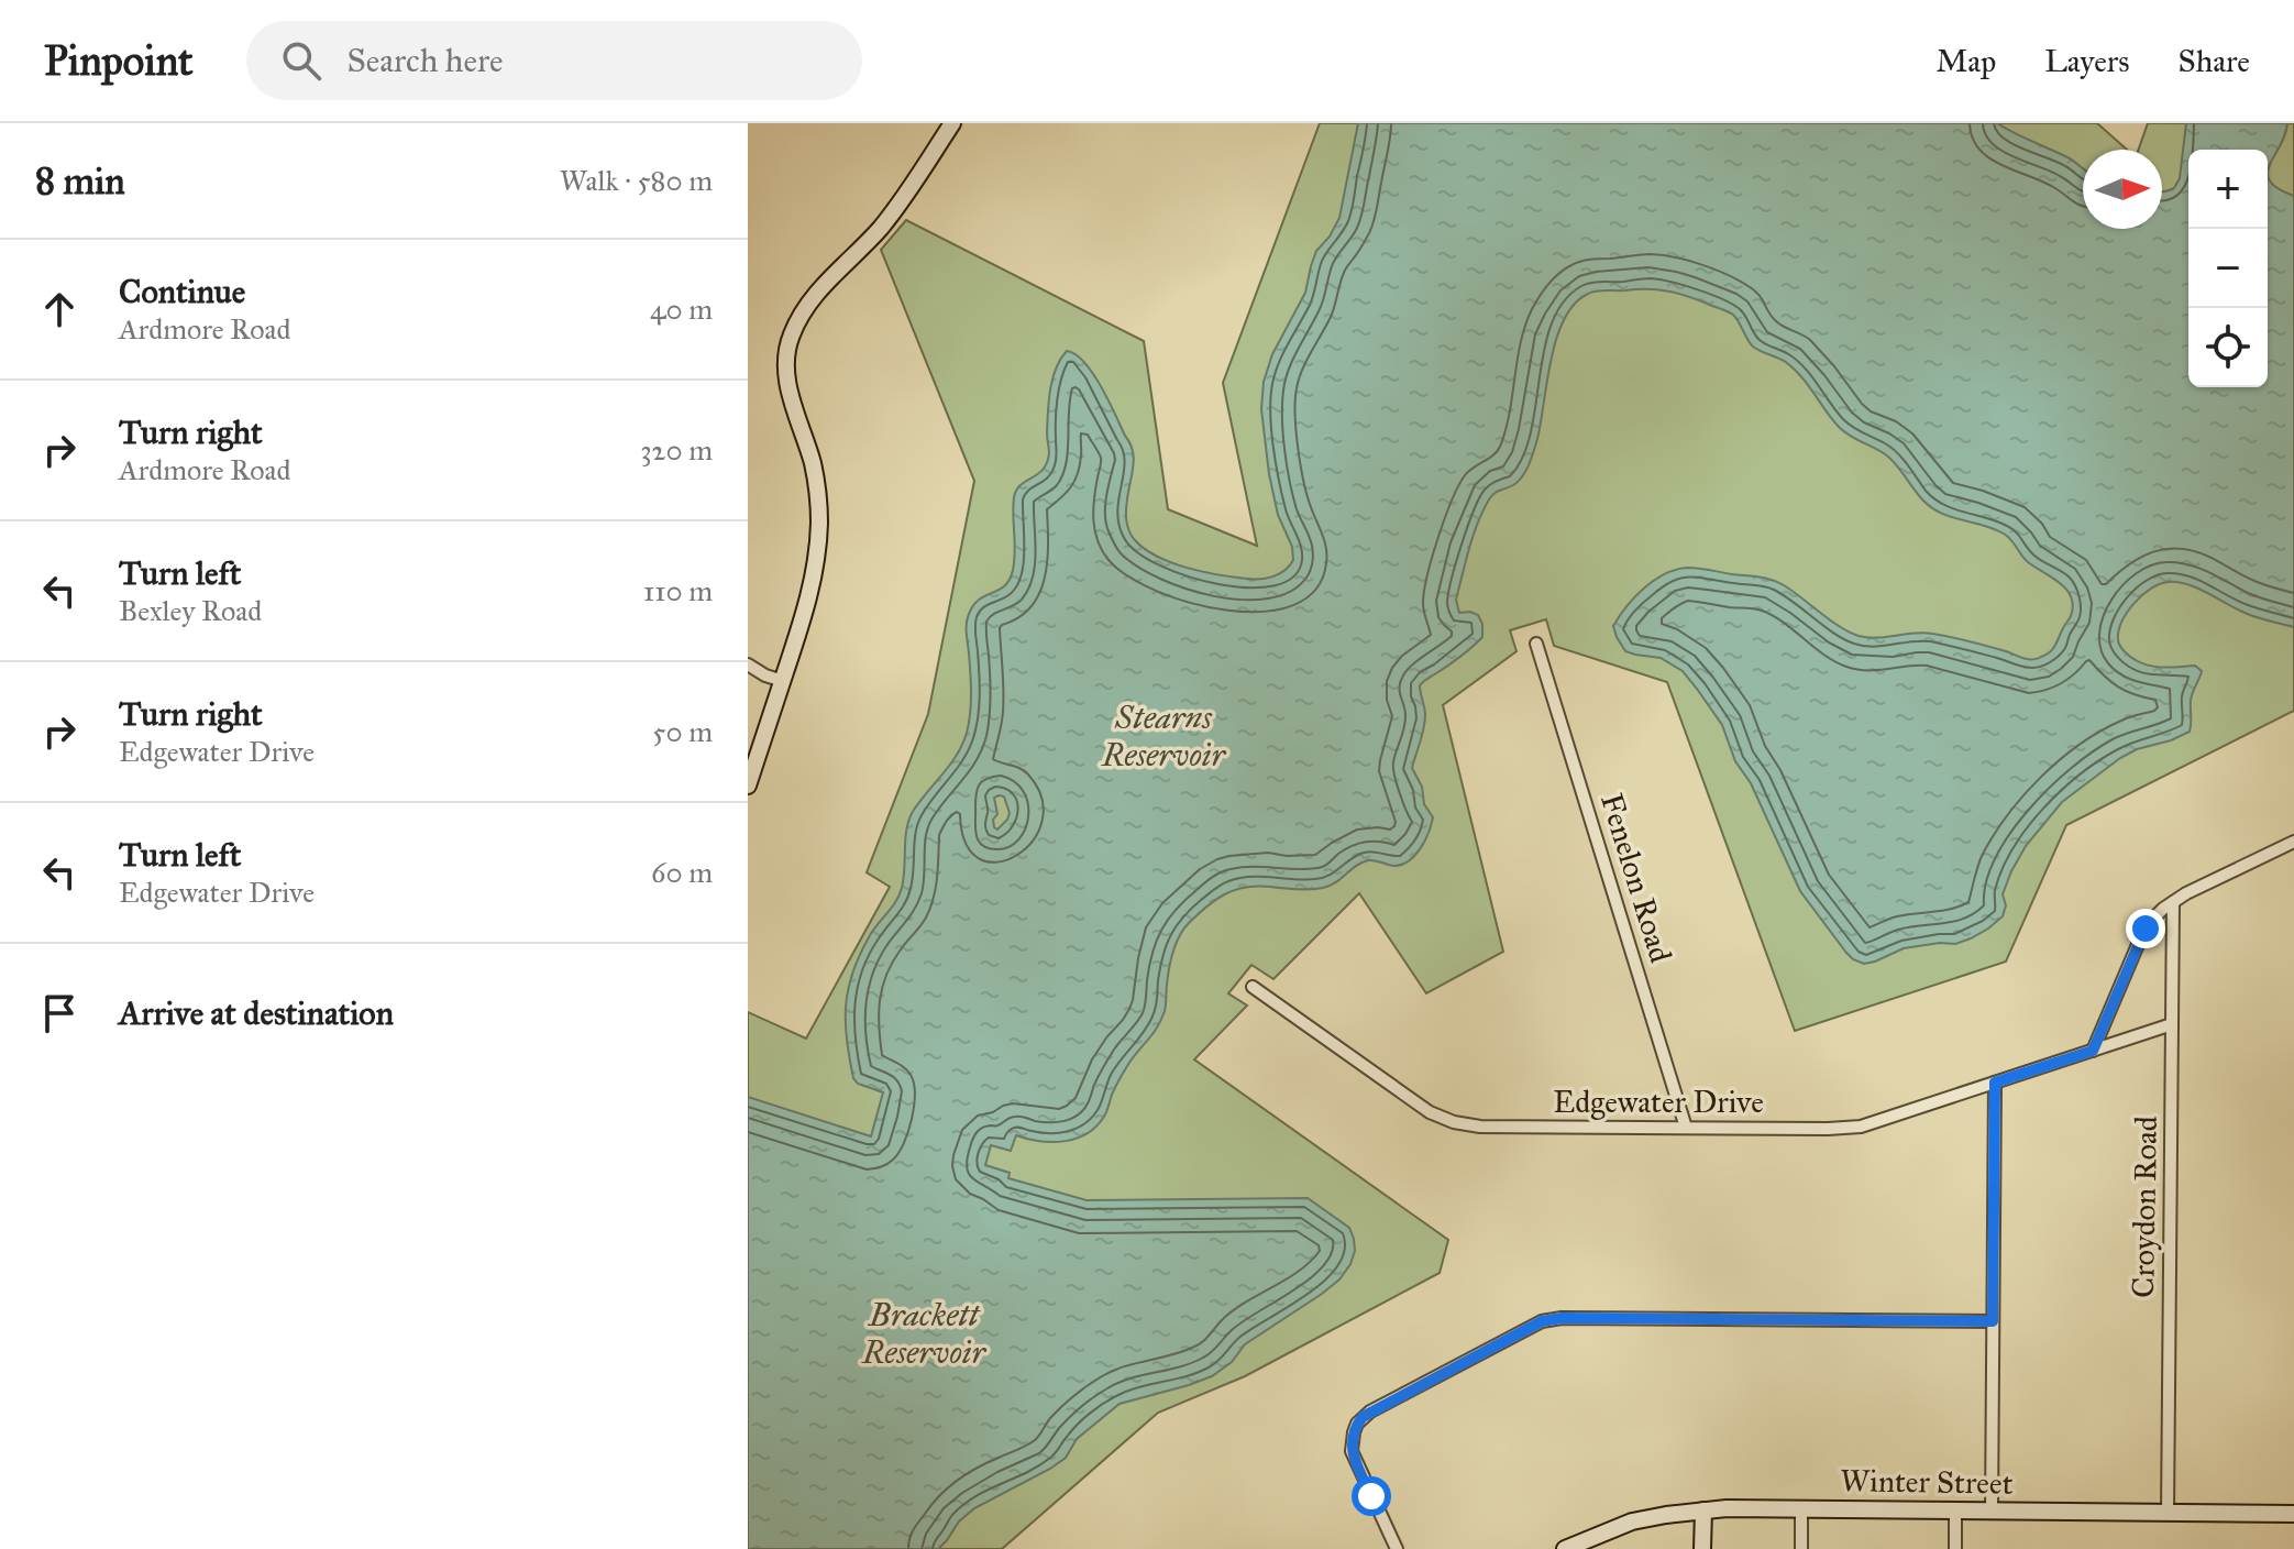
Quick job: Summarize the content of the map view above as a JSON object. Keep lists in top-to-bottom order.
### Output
{
  "streets": {
    "street": [
      "Fenelon Road",
      "Edgewater Drive",
      "Croydon Road",
      "Winter Street"
    ]
  },
  "crossings": [
    ["Fenelon Road", "Edgewater Drive"],
    ["Edgewater Drive", "Croydon Road"],
    ["Croydon Road", "Winter Street"]
  ],
  "water": ["Stearns Reservoir", "Brackett Reservoir"],
  "north": "right",
  "page": {
    "header": "Pinpoint",
    "search": "Search here",
    "nav": ["Map", "Layers", "Share"],
    "heading": ["8 min", "Walk · 580 m"],
    "map_buttons": ["+", "−"],
    "list": [
      ["Continue", "Ardmore Road", "40 m"],
      ["Turn right", "Ardmore Road", "320 m"],
      ["Turn left", "Bexley Road", "110 m"],
      ["Turn right", "Edgewater Drive", "50 m"],
      ["Turn left", "Edgewater Drive", "60 m"],
      "Arrive at destination"
    ]
  }
}
